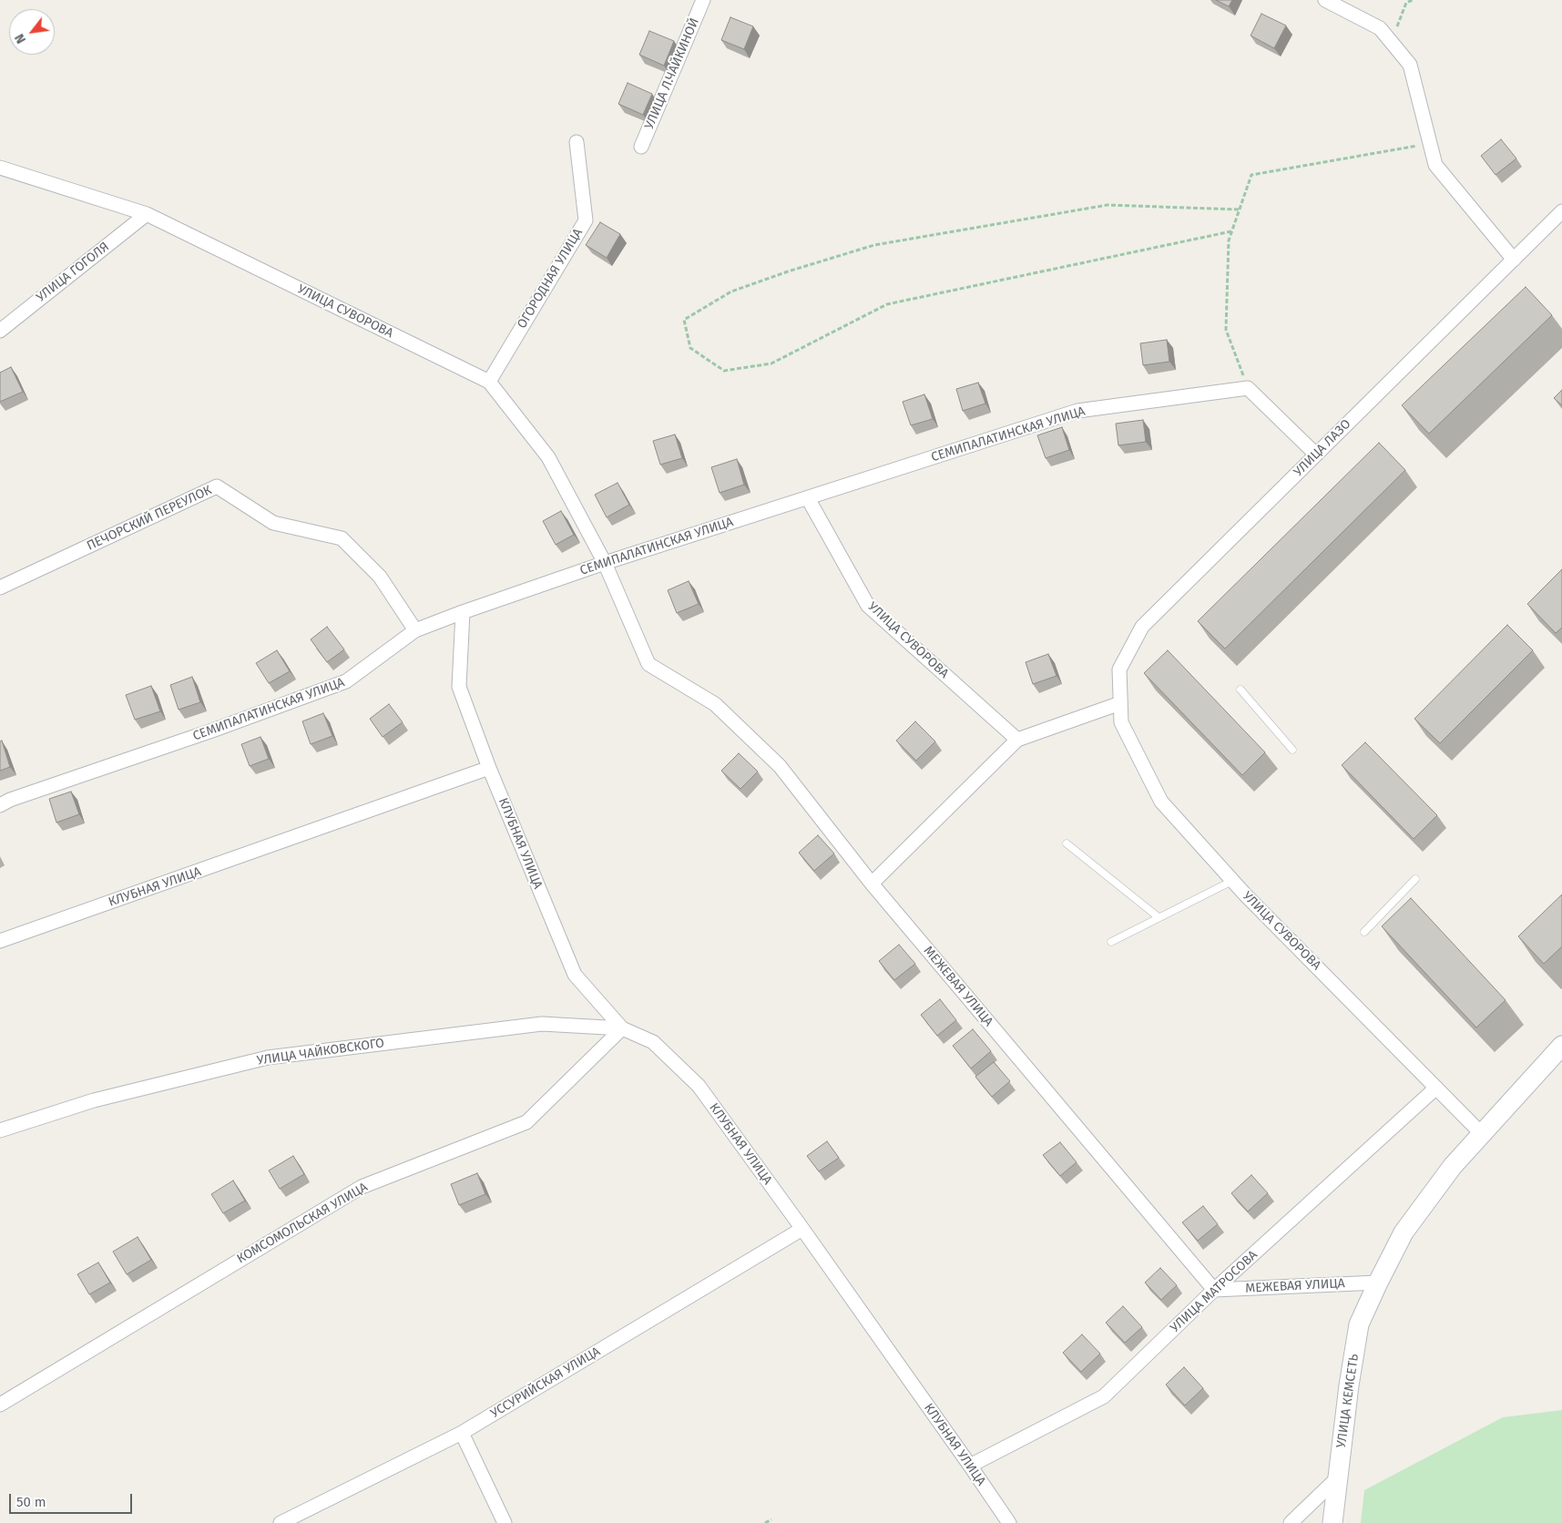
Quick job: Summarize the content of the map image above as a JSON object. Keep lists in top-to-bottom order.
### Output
{
  "streets": {
    "main road": ["УЛИЦА КЕМСЕТЬ"],
    "street": [
      "УЛИЦА Л.ЧАЙКИНОЙ",
      "УЛИЦА ГОГОЛЯ",
      "ОГОРОДНАЯ УЛИЦА",
      "УЛИЦА СУВОРОВА",
      "СЕМИПАЛАТИНСКАЯ УЛИЦА",
      "УЛИЦА ЛАЗО",
      "ПЕЧОРСКИЙ ПЕРЕУЛОК",
      "КЛУБНАЯ УЛИЦА",
      "МЕЖЕВАЯ УЛИЦА",
      "УЛИЦА ЧАЙКОВСКОГО",
      "КОМСОМОЛЬСКАЯ УЛИЦА",
      "УЛИЦА МАТРОСОВА",
      "УССУРИЙСКАЯ УЛИЦА"
    ]
  },
  "crossings": [
    ["УЛИЦА ГОГОЛЯ", "УЛИЦА СУВОРОВА"],
    ["ОГОРОДНАЯ УЛИЦА", "УЛИЦА СУВОРОВА"],
    ["УЛИЦА СУВОРОВА", "СЕМИПАЛАТИНСКАЯ УЛИЦА"],
    ["УЛИЦА СУВОРОВА", "УЛИЦА ЛАЗО"],
    ["УЛИЦА СУВОРОВА", "МЕЖЕВАЯ УЛИЦА"],
    ["УЛИЦА СУВОРОВА", "УЛИЦА МАТРОСОВА"],
    ["СЕМИПАЛАТИНСКАЯ УЛИЦА", "ПЕЧОРСКИЙ ПЕРЕУЛОК"],
    ["СЕМИПАЛАТИНСКАЯ УЛИЦА", "КЛУБНАЯ УЛИЦА"],
    ["СЕМИПАЛАТИНСКАЯ УЛИЦА", "МЕЖЕВАЯ УЛИЦА"],
    ["КЛУБНАЯ УЛИЦА", "УЛИЦА ЧАЙКОВСКОГО"],
    ["КЛУБНАЯ УЛИЦА", "КОМСОМОЛЬСКАЯ УЛИЦА"],
    ["КЛУБНАЯ УЛИЦА", "УЛИЦА МАТРОСОВА"],
    ["КЛУБНАЯ УЛИЦА", "УССУРИЙСКАЯ УЛИЦА"],
    ["МЕЖЕВАЯ УЛИЦА", "УЛИЦА МАТРОСОВА"],
    ["МЕЖЕВАЯ УЛИЦА", "УЛИЦА КЕМСЕТЬ"],
    ["УЛИЦА ЧАЙКОВСКОГО", "КОМСОМОЛЬСКАЯ УЛИЦА"]
  ],
  "scale_bar": "50 m",
  "north": "bottom left"
}
